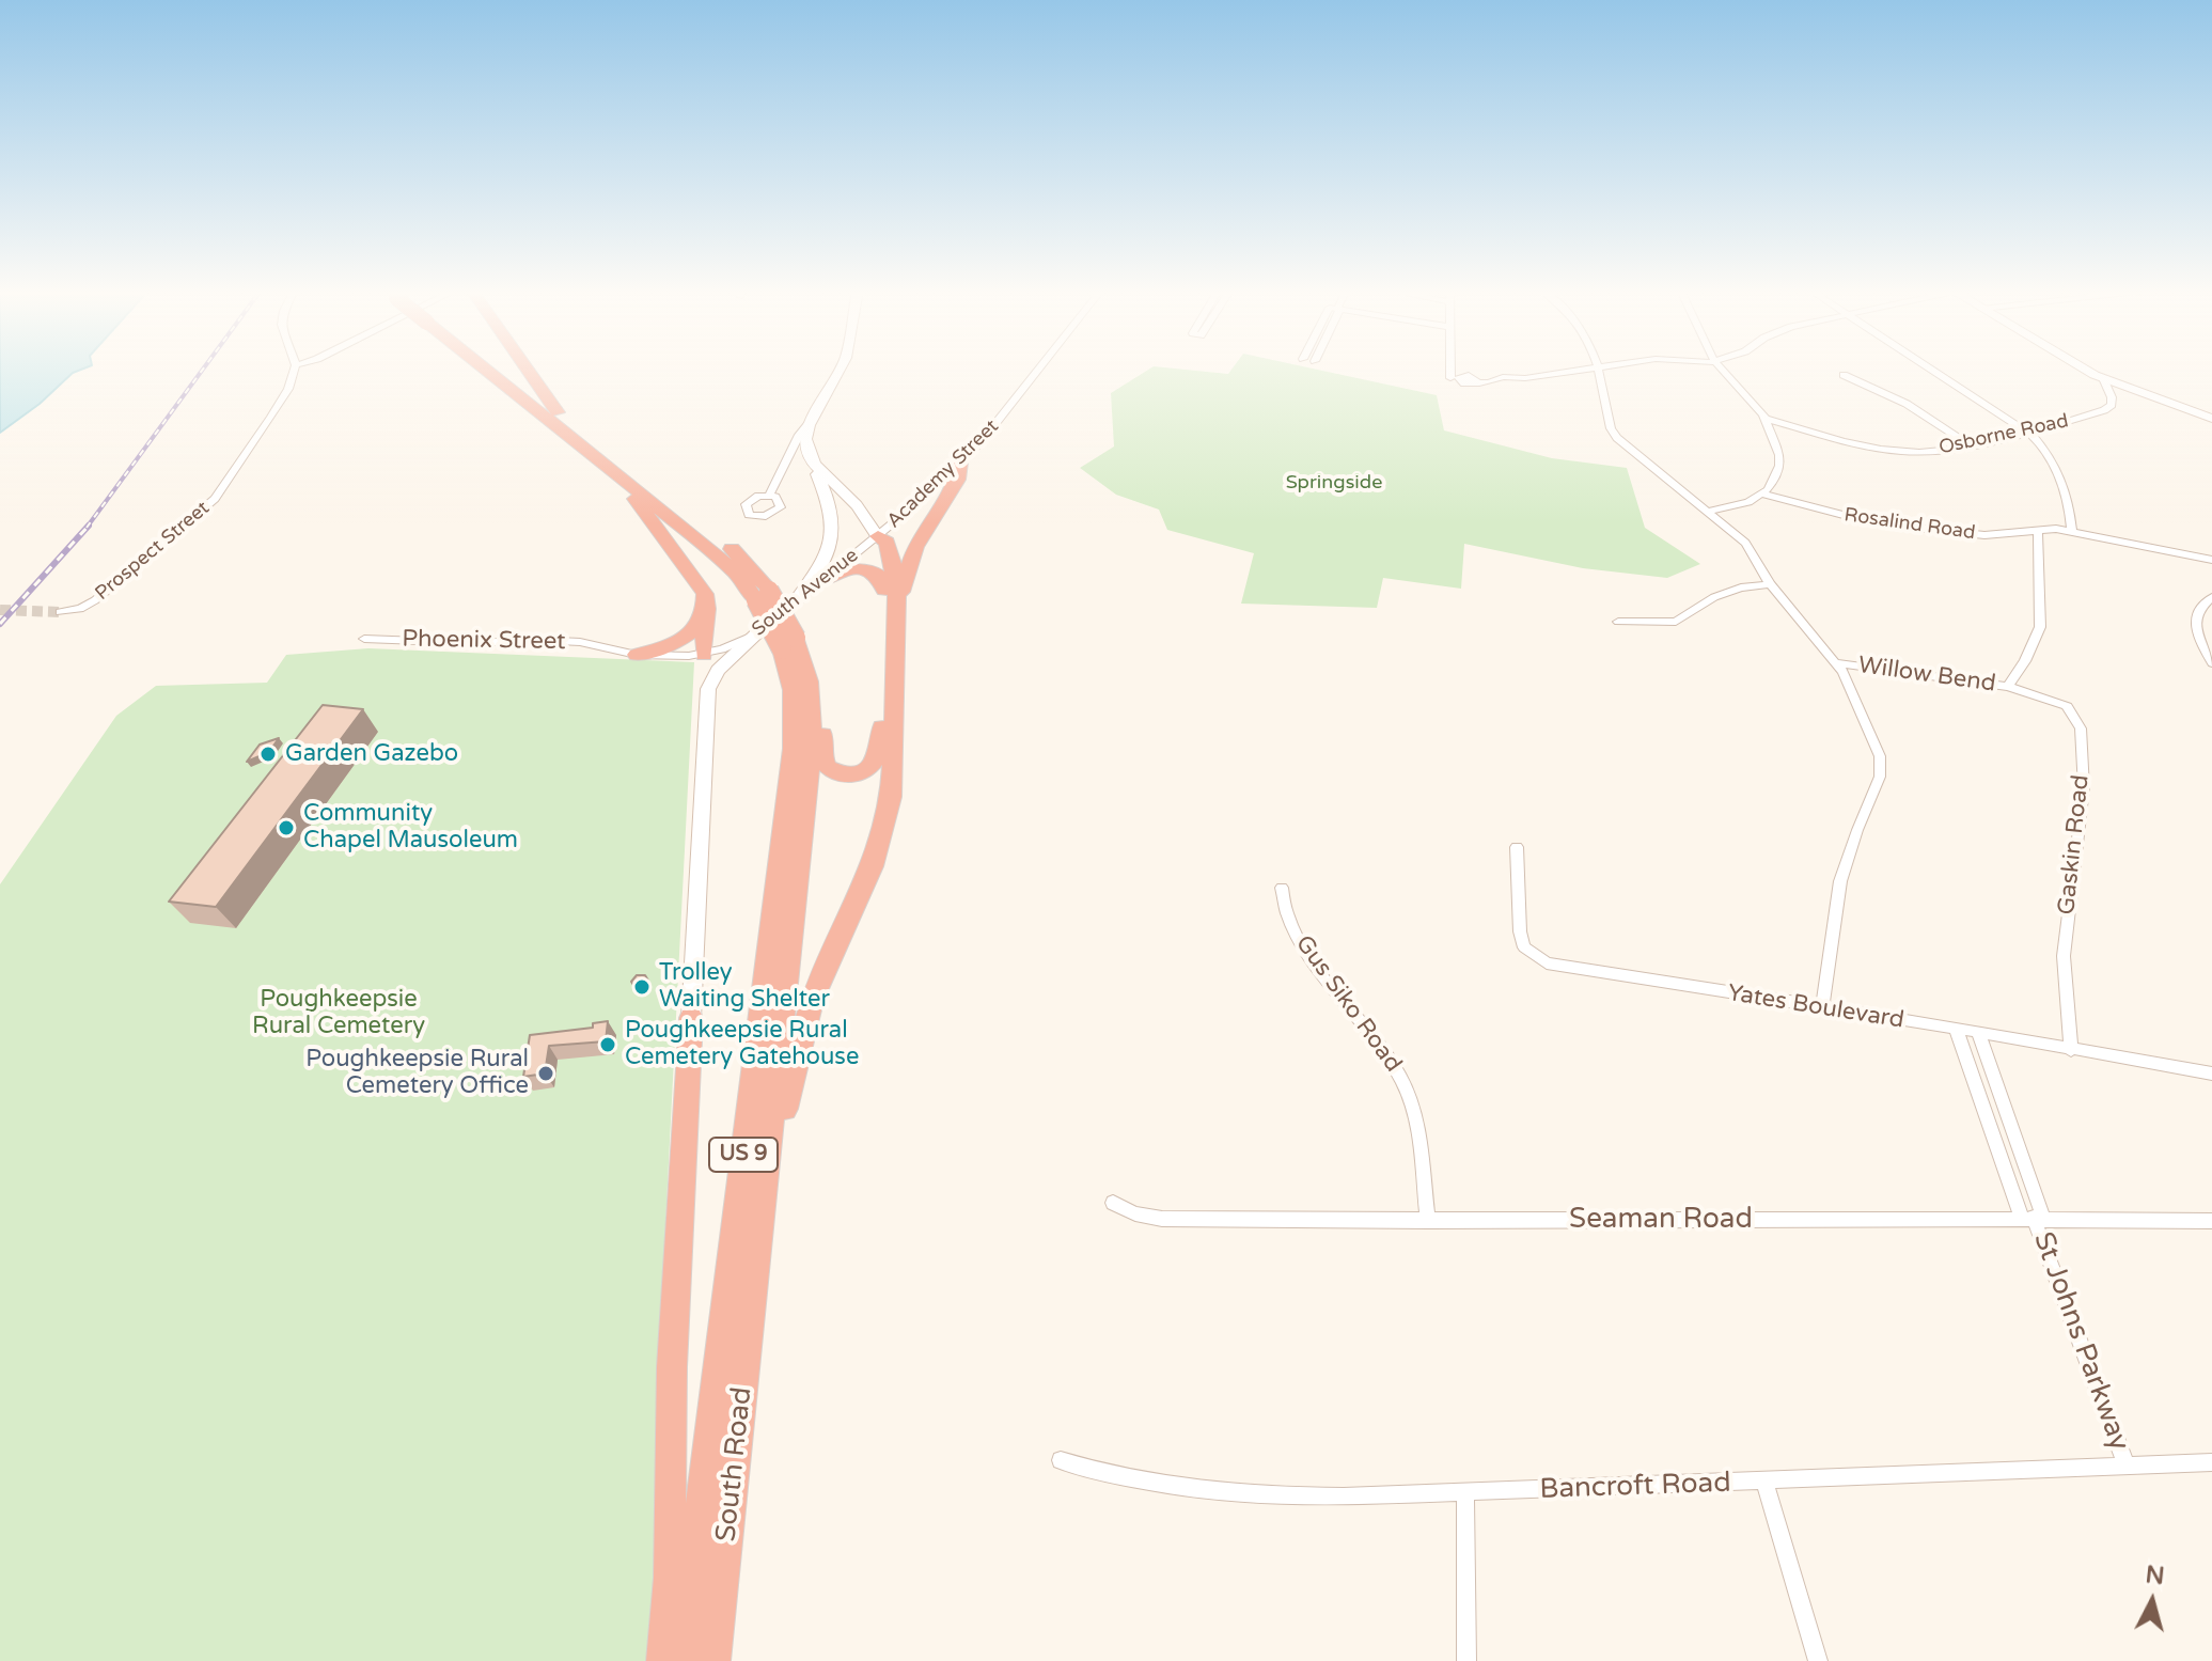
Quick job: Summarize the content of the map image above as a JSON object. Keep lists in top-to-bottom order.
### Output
{
  "streets": {
    "highway": ["US 9", "South Road"],
    "street": [
      "Osborne Road",
      "Academy Street",
      "Rosalind Road",
      "Prospect Street",
      "South Avenue",
      "Phoenix Street",
      "Willow Bend",
      "Gaskin Road",
      "Gus Siko Road",
      "Yates Boulevard",
      "Seaman Road",
      "St Johns Parkway",
      "Bancroft Road"
    ]
  },
  "crossings": [
    ["Academy Street", "South Avenue"],
    ["Rosalind Road", "Willow Bend"],
    ["South Avenue", "Phoenix Street"],
    ["Willow Bend", "Gaskin Road"],
    ["Gaskin Road", "Yates Boulevard"],
    ["Gus Siko Road", "Seaman Road"],
    ["Yates Boulevard", "St Johns Parkway"],
    ["US 9", "South Road"],
    ["Seaman Road", "St Johns Parkway"],
    ["St Johns Parkway", "Bancroft Road"]
  ],
  "parks": ["Springside", "Poughkeepsie Rural Cemetery"],
  "places": [
    "Garden Gazebo",
    "Community Chapel Mausoleum",
    "Trolley Waiting Shelter",
    "Poughkeepsie Rural Cemetery Gatehouse",
    "Poughkeepsie Rural Cemetery Office"
  ],
  "north": "top"
}
